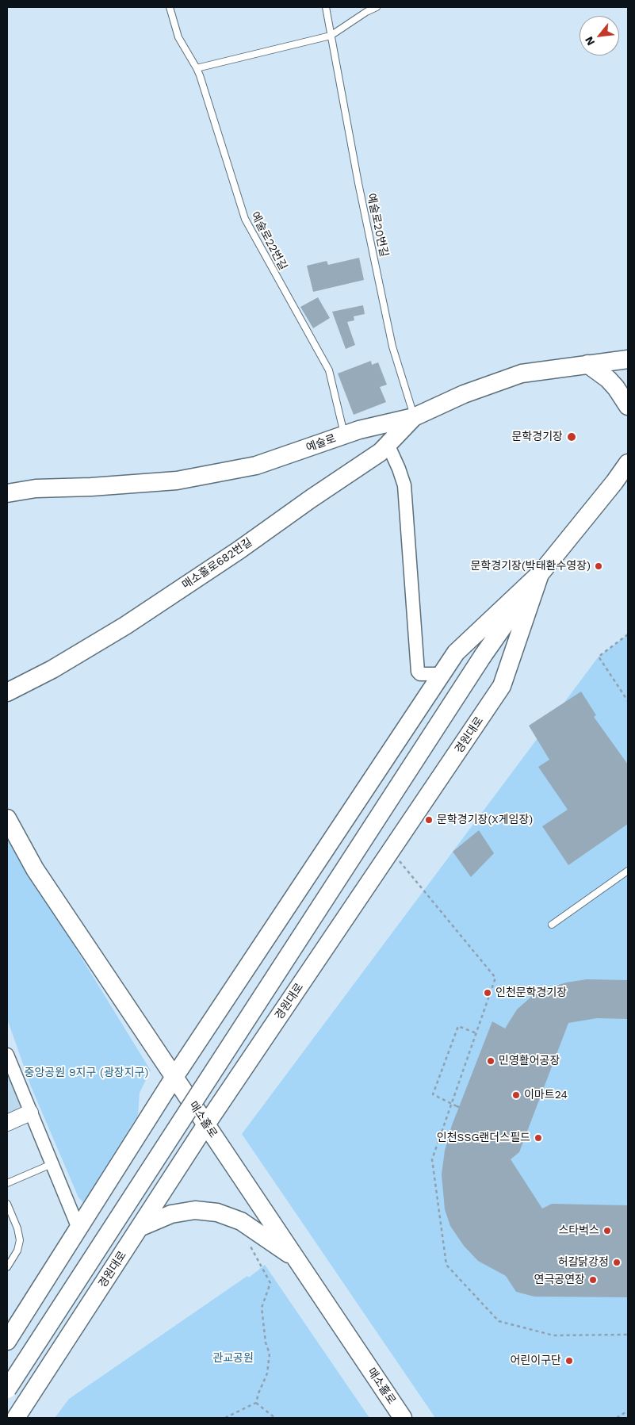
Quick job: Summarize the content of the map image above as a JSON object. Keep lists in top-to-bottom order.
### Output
{
  "streets": {
    "main road": [
      "예술로",
      "매소홀로682번길",
      "경원대로",
      "매소홀로"
    ],
    "lane": ["예술로20번길", "예술로22번길"]
  },
  "crossings": [
    ["예술로20번길", "예술로"],
    ["예술로20번길", "매소홀로682번길"],
    ["예술로22번길", "예술로"],
    ["예술로", "매소홀로682번길"],
    ["경원대로", "매소홀로"]
  ],
  "parks": ["중앙공원 9지구 (광장지구)", "관교공원"],
  "places": [
    "문학경기장",
    "문학경기장(박태환수영장)",
    "문학경기장(X게임장)",
    "인천문학경기장",
    "민영활어공장",
    "이마트24",
    "인천SSG랜더스필드",
    "스타벅스",
    "허갈닭강정",
    "연극공연장",
    "어린이구단"
  ],
  "north": "bottom left"
}
